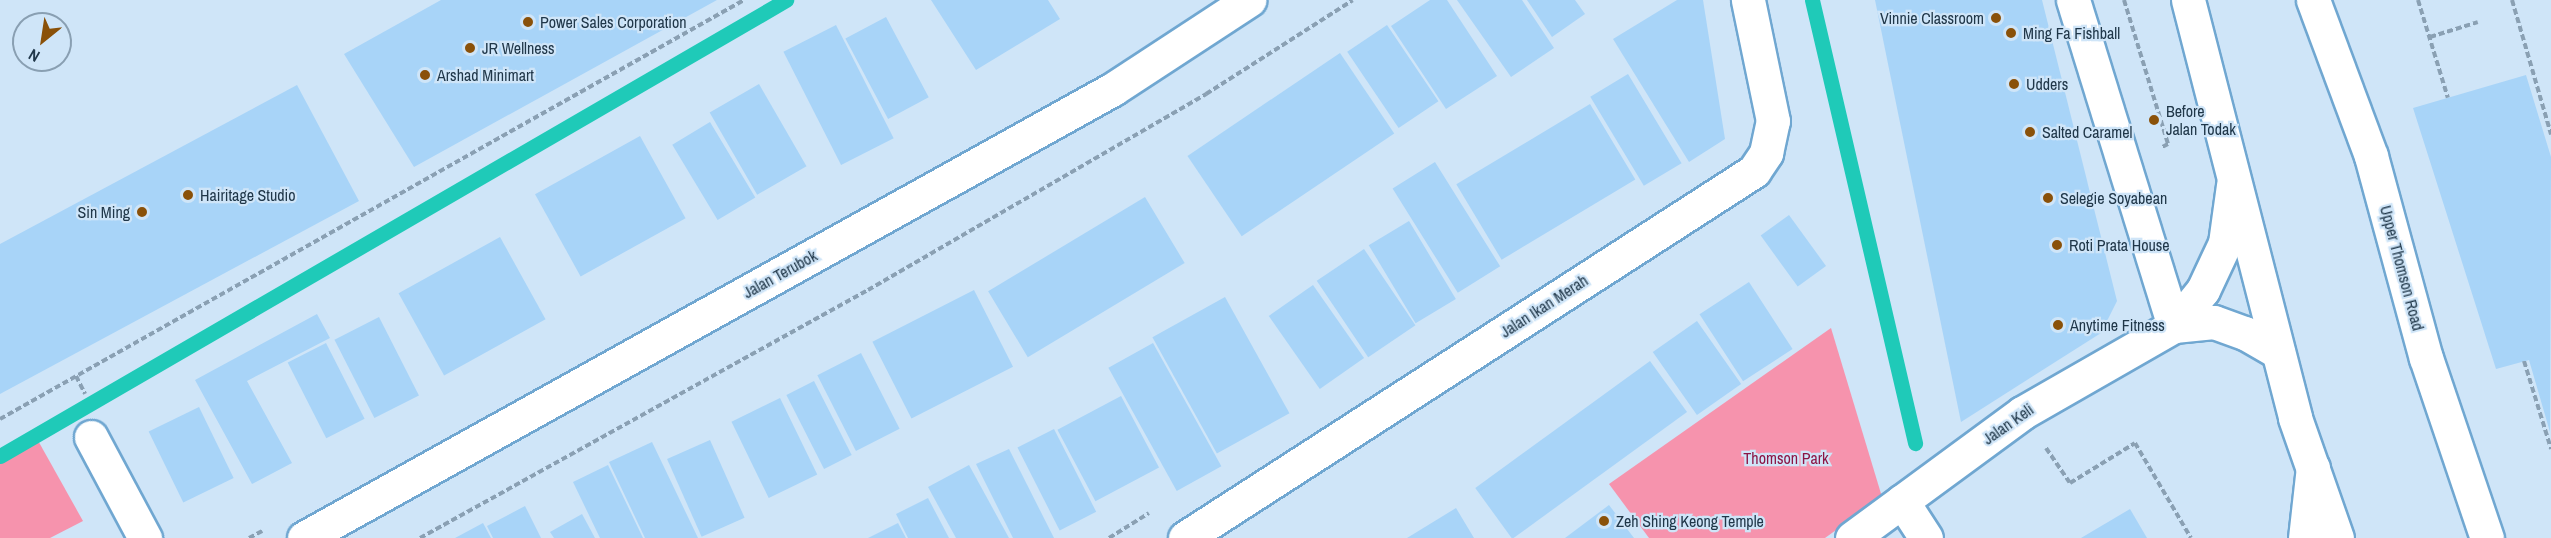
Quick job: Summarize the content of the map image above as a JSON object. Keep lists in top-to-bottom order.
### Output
{
  "streets": {
    "street": [
      "Upper Thomson Road",
      "Jalan Terubok",
      "Jalan Ikan Merah",
      "Jalan Keli"
    ]
  },
  "parks": ["Thomson Park"],
  "places": [
    "Vinnie Classroom",
    "Power Sales Corporation",
    "Ming Fa Fishball",
    "JR Wellness",
    "Arshad Minimart",
    "Udders",
    "Before Jalan Todak",
    "Salted Caramel",
    "Hairitage Studio",
    "Selegie Soyabean",
    "Sin Ming",
    "Roti Prata House",
    "Anytime Fitness",
    "Zeh Shing Keong Temple"
  ],
  "north": "bottom left"
}
